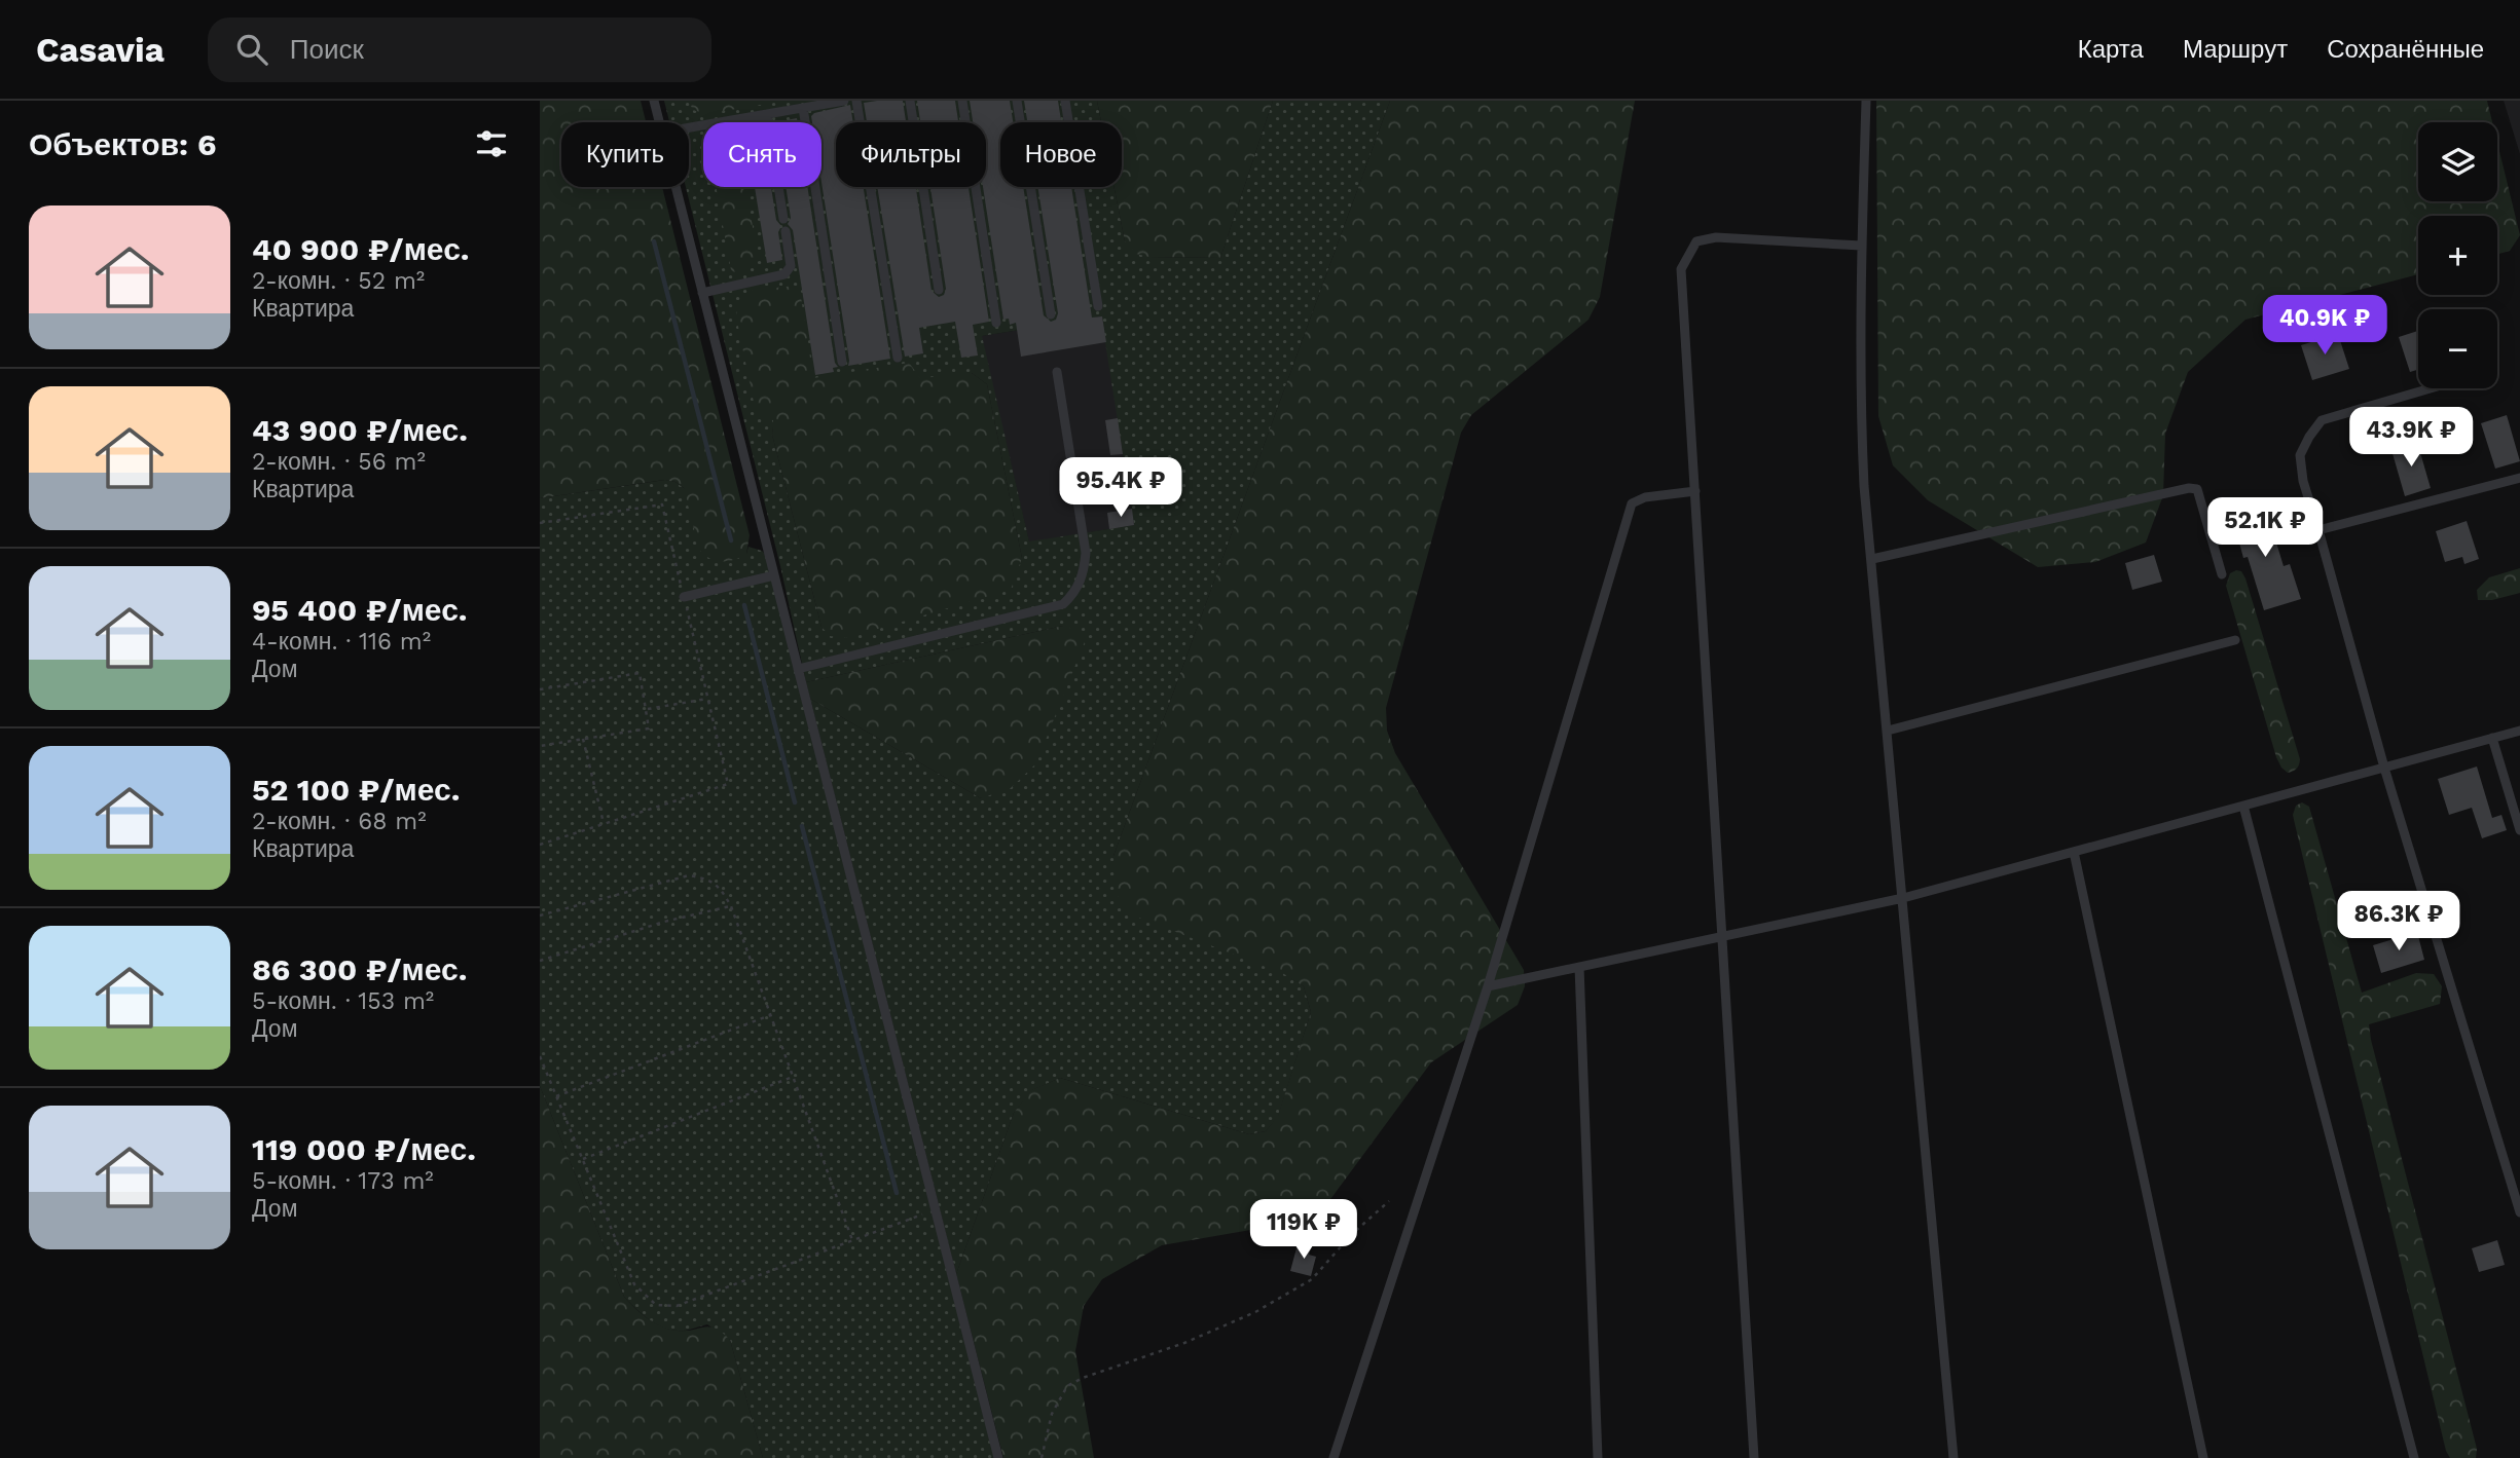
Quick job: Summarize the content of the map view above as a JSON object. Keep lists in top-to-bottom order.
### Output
{
  "page": {
    "header": "Casavia",
    "search": "Поиск",
    "nav": ["Карта", "Маршрут", "Сохранённые"],
    "heading": "Объектов: 6",
    "map_buttons": ["+", "−"],
    "chip": [
      "Купить",
      "Снять",
      "Фильтры",
      "Новое"
    ],
    "list": [
      {
        "name": "40 900 ₽/мес.",
        "note": "2-комн. · 52 m² · Квартира"
      },
      {
        "name": "43 900 ₽/мес.",
        "note": "2-комн. · 56 m² · Квартира"
      },
      {
        "name": "95 400 ₽/мес.",
        "note": "4-комн. · 116 m² · Дом"
      },
      {
        "name": "52 100 ₽/мес.",
        "note": "2-комн. · 68 m² · Квартира"
      },
      {
        "name": "86 300 ₽/мес.",
        "note": "5-комн. · 153 m² · Дом"
      },
      {
        "name": "119 000 ₽/мес.",
        "note": "5-комн. · 173 m² · Дом"
      }
    ],
    "price": [
      "40.9K ₽",
      "43.9K ₽",
      "95.4K ₽",
      "52.1K ₽",
      "86.3K ₽",
      "119K ₽"
    ]
  }
}
